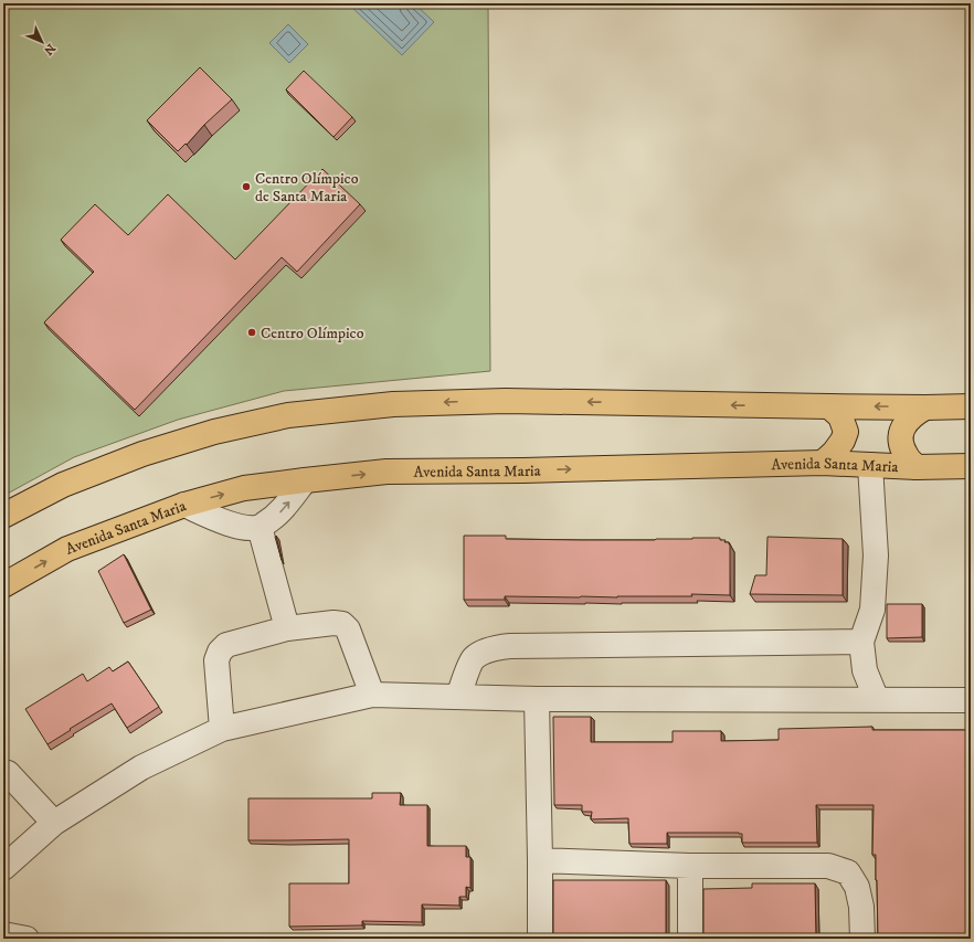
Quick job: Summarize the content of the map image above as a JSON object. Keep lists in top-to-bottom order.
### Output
{
  "streets": {
    "main road": ["Avenida Santa Maria"]
  },
  "places": ["Centro Olímpico de Santa Maria", "Centro Olímpico"],
  "north": "bottom right"
}
